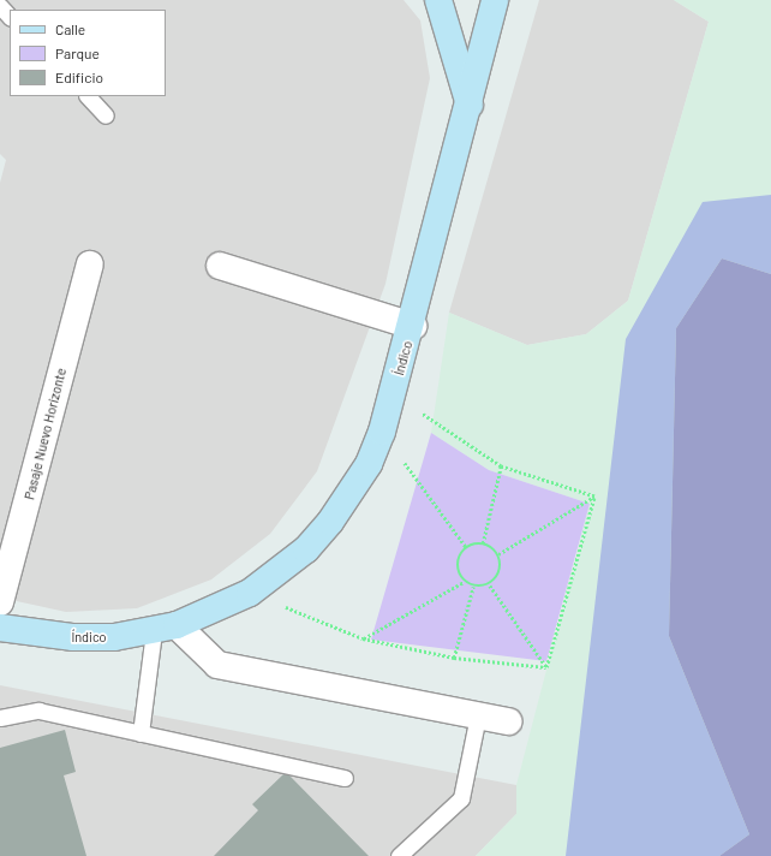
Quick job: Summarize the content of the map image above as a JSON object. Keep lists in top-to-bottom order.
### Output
{
  "streets": {
    "street": ["Índico", "Pasaje Nuevo Horizonte"]
  },
  "legend": ["Calle", "Parque", "Edificio"]
}
